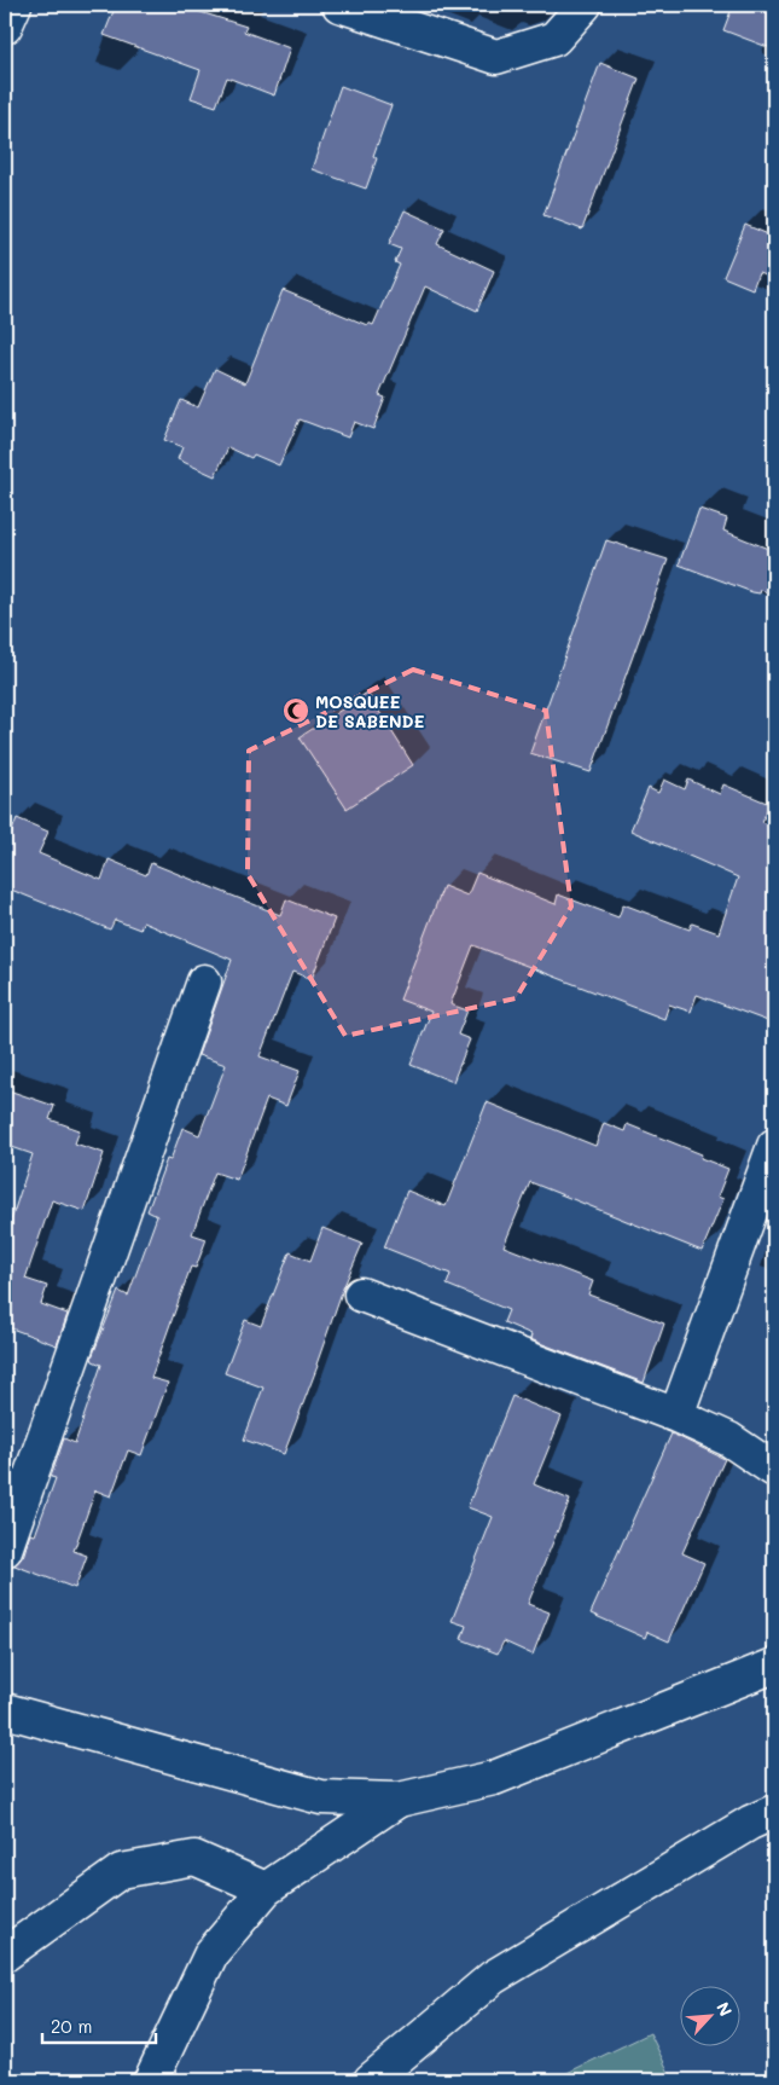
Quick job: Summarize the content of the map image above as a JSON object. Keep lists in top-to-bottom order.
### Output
{
  "places": {
    "mosque": ["MOSQUEE DE SABENDE"]
  },
  "scale_bar": "20 m",
  "north": "top right"
}
